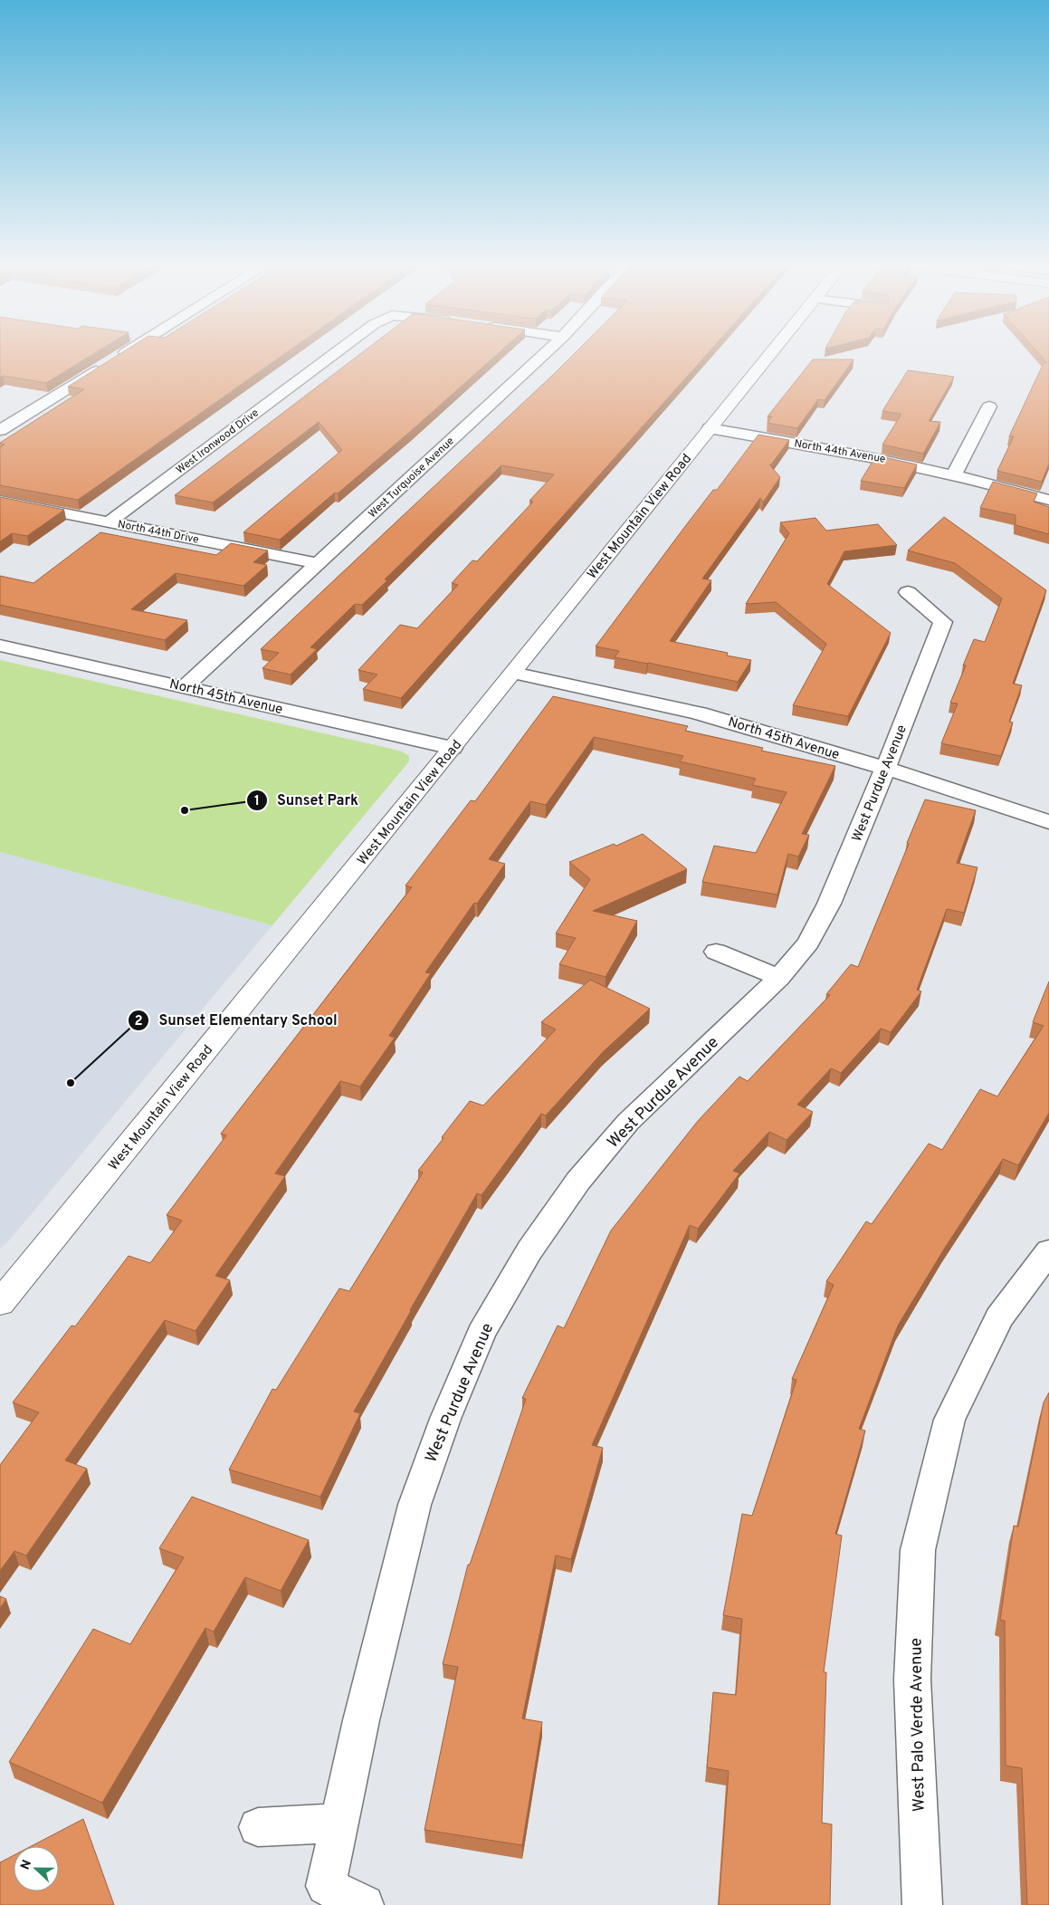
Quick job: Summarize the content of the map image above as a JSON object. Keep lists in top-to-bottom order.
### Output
{
  "streets": {
    "street": [
      "West Ironwood Drive",
      "North 44th Avenue",
      "West Turquoise Avenue",
      "West Mountain View Road",
      "North 44th Drive",
      "North 45th Avenue",
      "West Purdue Avenue",
      "West Palo Verde Avenue"
    ]
  },
  "crossings": [
    ["West Ironwood Drive", "North 44th Drive"],
    ["North 44th Avenue", "West Mountain View Road"],
    ["West Turquoise Avenue", "North 44th Drive"],
    ["West Turquoise Avenue", "North 45th Avenue"],
    ["West Mountain View Road", "North 45th Avenue"],
    ["North 45th Avenue", "West Purdue Avenue"]
  ],
  "places": ["Sunset Park", "Sunset Elementary School"],
  "north": "left"
}
